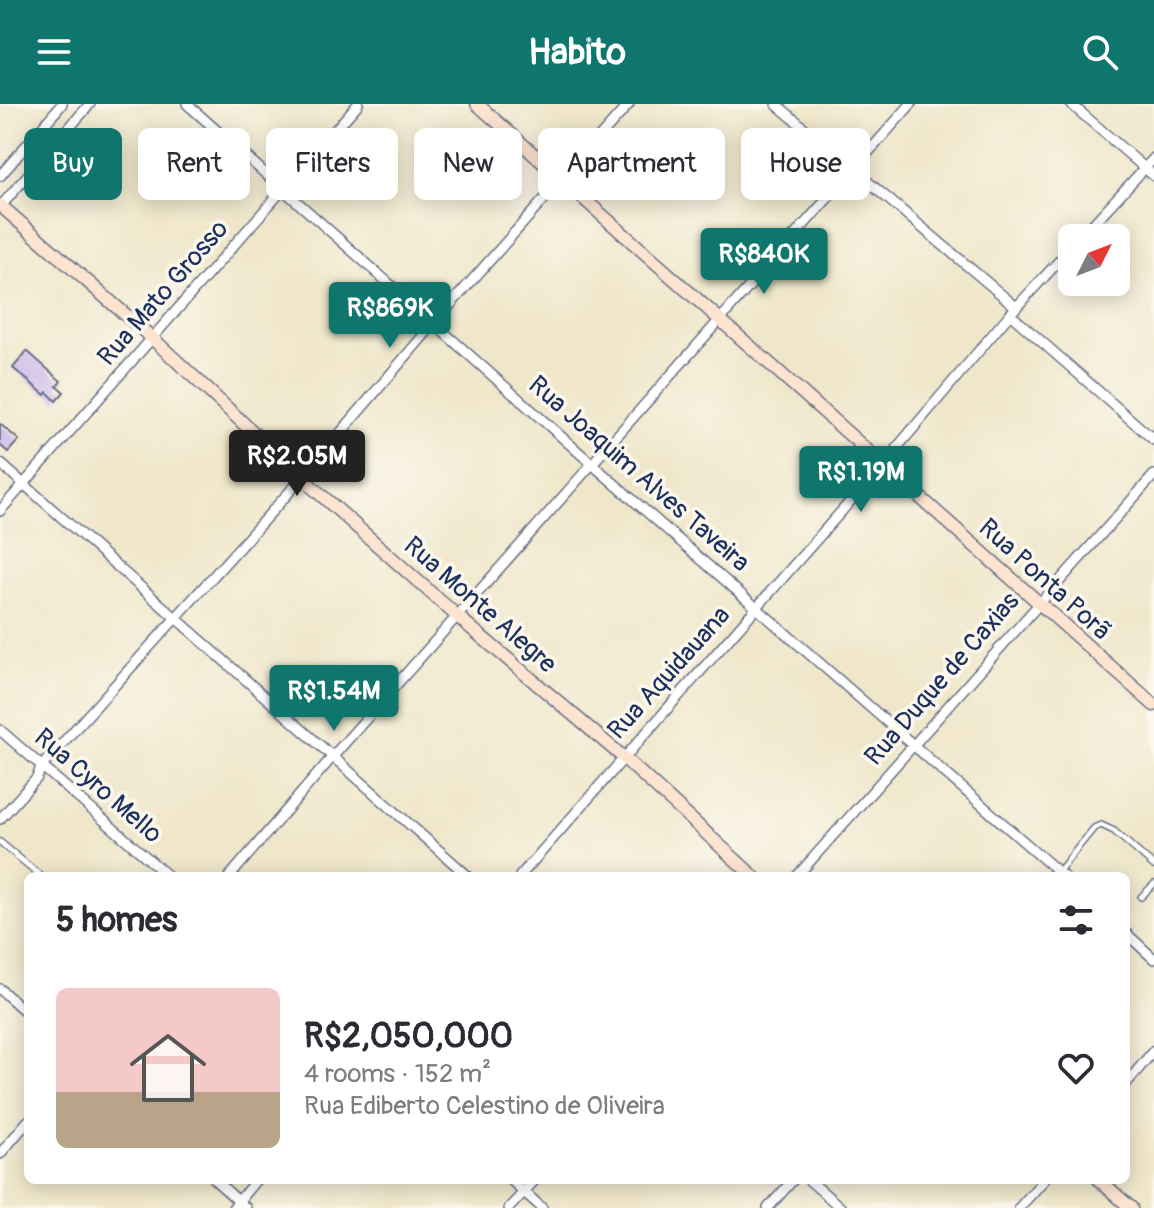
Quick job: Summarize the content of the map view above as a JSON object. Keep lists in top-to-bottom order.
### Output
{
  "streets": {
    "street": [
      "Rua Mato Grosso",
      "Rua Joaquim Alves Taveira",
      "Rua Ponta Porã",
      "Rua Monte Alegre",
      "Rua Aquidauana",
      "Rua Duque de Caxias",
      "Rua Cyro Mello"
    ]
  },
  "crossings": [
    ["Rua Mato Grosso", "Rua Monte Alegre"],
    ["Rua Joaquim Alves Taveira", "Rua Aquidauana"],
    ["Rua Joaquim Alves Taveira", "Rua Duque de Caxias"],
    ["Rua Ponta Porã", "Rua Aquidauana"],
    ["Rua Ponta Porã", "Rua Duque de Caxias"],
    ["Rua Monte Alegre", "Rua Aquidauana"]
  ],
  "north": "top right",
  "page": {
    "header": "Habito",
    "chip": [
      "Buy",
      "Rent",
      "Filters",
      "New",
      "Apartment",
      "House"
    ],
    "price": [
      "R$840K",
      "R$869K",
      "R$2.05M",
      "R$1.19M",
      "R$1.54M"
    ],
    "heading": "5 homes",
    "list": [
      {
        "name": "R$2,050,000",
        "note": "4 rooms · 152 m² · Rua Ediberto Celestino de Oliveira"
      }
    ]
  }
}
